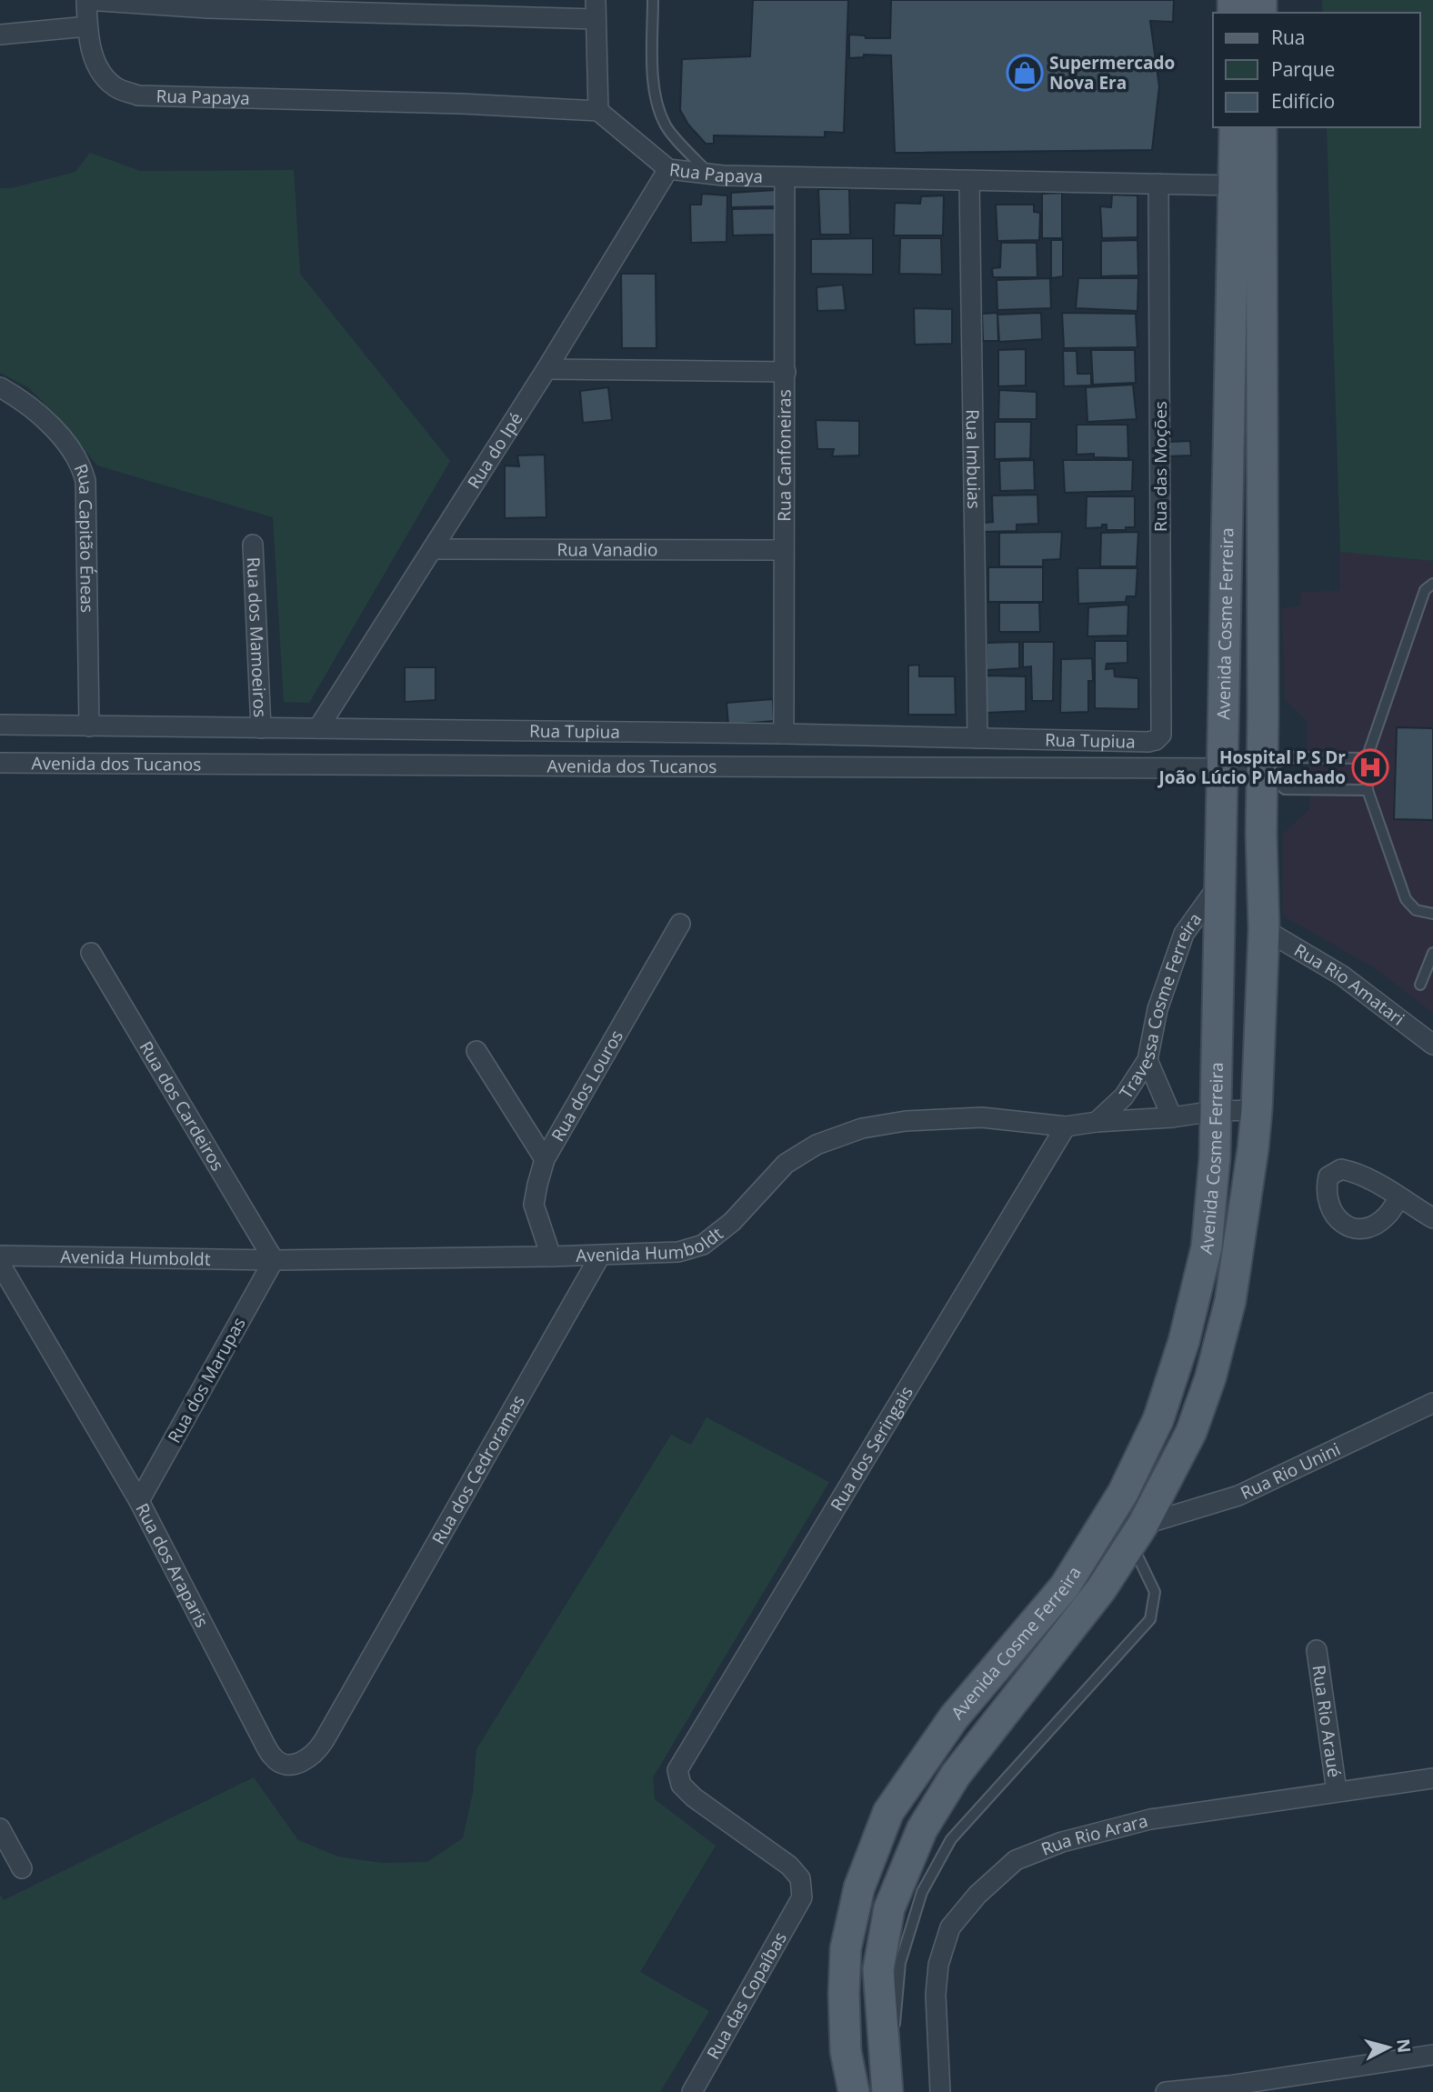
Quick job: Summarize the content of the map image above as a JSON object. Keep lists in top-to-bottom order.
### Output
{
  "streets": {
    "main road": ["Avenida Cosme Ferreira"],
    "street": [
      "Rua Papaya",
      "Rua do Ipé",
      "Rua Canfoneiras",
      "Rua Imbuias",
      "Rua das Moções",
      "Rua Capitão Éneas",
      "Rua Vanadio",
      "Rua dos Mamoeiros",
      "Rua Tupiua",
      "Avenida dos Tucanos",
      "Rua Rio Amatari",
      "Travessa Cosme Ferreira",
      "Rua dos Louros",
      "Rua dos Cardeiros",
      "Avenida Humboldt",
      "Rua dos Marupas",
      "Rua dos Seringais",
      "Rua dos Cedroramas",
      "Rua Rio Unini",
      "Rua dos Araparis",
      "Rua Rio Araué",
      "Rua Rio Arara",
      "Rua das Copaíbas"
    ]
  },
  "crossings": [
    ["Rua Papaya", "Rua do Ipé"],
    ["Rua Papaya", "Rua Canfoneiras"],
    ["Rua Papaya", "Rua Imbuias"],
    ["Rua Papaya", "Rua das Moções"],
    ["Rua Papaya", "Avenida Cosme Ferreira"],
    ["Rua do Ipé", "Rua Vanadio"],
    ["Rua do Ipé", "Rua Tupiua"],
    ["Rua Canfoneiras", "Rua Vanadio"],
    ["Rua Canfoneiras", "Rua Tupiua"],
    ["Rua Imbuias", "Rua Tupiua"],
    ["Rua das Moções", "Rua Tupiua"],
    ["Rua Capitão Éneas", "Rua Tupiua"],
    ["Avenida Cosme Ferreira", "Avenida dos Tucanos"],
    ["Avenida Cosme Ferreira", "Rua Rio Amatari"],
    ["Avenida Cosme Ferreira", "Travessa Cosme Ferreira"],
    ["Avenida Cosme Ferreira", "Avenida Humboldt"],
    ["Avenida Cosme Ferreira", "Rua Rio Unini"],
    ["Rua dos Mamoeiros", "Rua Tupiua"],
    ["Travessa Cosme Ferreira", "Avenida Humboldt"],
    ["Rua dos Louros", "Avenida Humboldt"],
    ["Rua dos Cardeiros", "Avenida Humboldt"],
    ["Rua dos Cardeiros", "Rua dos Marupas"],
    ["Avenida Humboldt", "Rua dos Marupas"],
    ["Avenida Humboldt", "Rua dos Seringais"],
    ["Avenida Humboldt", "Rua dos Cedroramas"],
    ["Rua dos Marupas", "Rua dos Araparis"],
    ["Rua dos Seringais", "Rua das Copaíbas"],
    ["Rua dos Cedroramas", "Rua dos Araparis"],
    ["Rua Rio Araué", "Rua Rio Arara"]
  ],
  "places": {
    "shop": ["Supermercado Nova Era"],
    "hospital": ["Hospital P S Dr João Lúcio P Machado"]
  },
  "legend": ["Rua", "Parque", "Edifício"],
  "north": "right"
}
